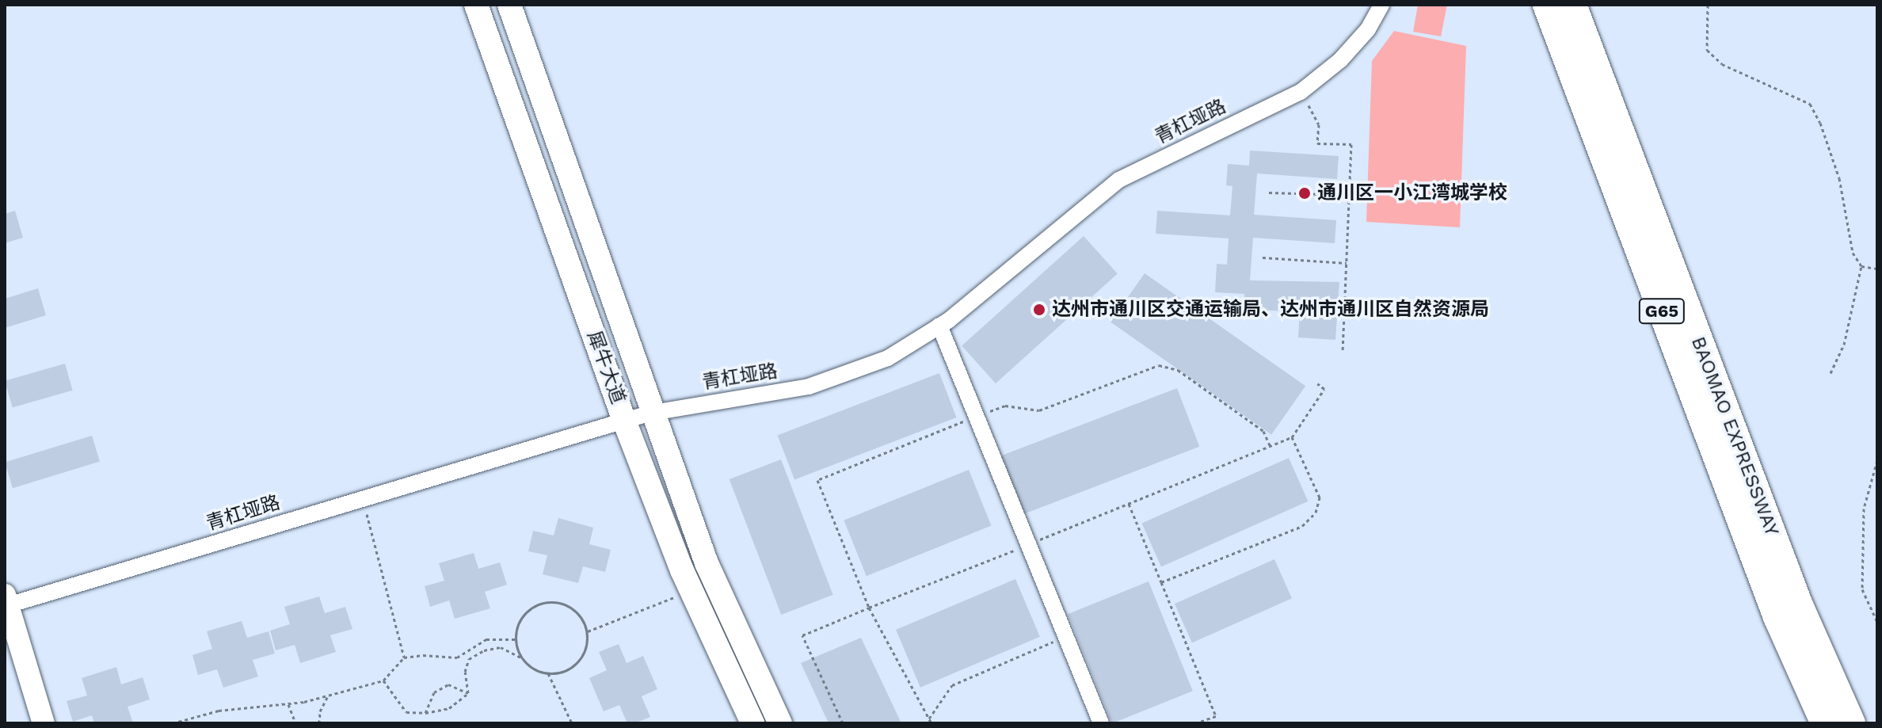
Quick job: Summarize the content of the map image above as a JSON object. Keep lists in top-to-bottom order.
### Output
{
  "streets": {
    "highway": ["G65", "BAOMAO EXPRESSWAY"],
    "main road": ["犀牛大道"],
    "street": ["青杠垭路"]
  },
  "crossings": [
    ["青杠垭路", "犀牛大道"]
  ],
  "places": ["通川区一小江湾城学校", "达州市通川区交通运输局、达州市通川区自然资源局"]
}
